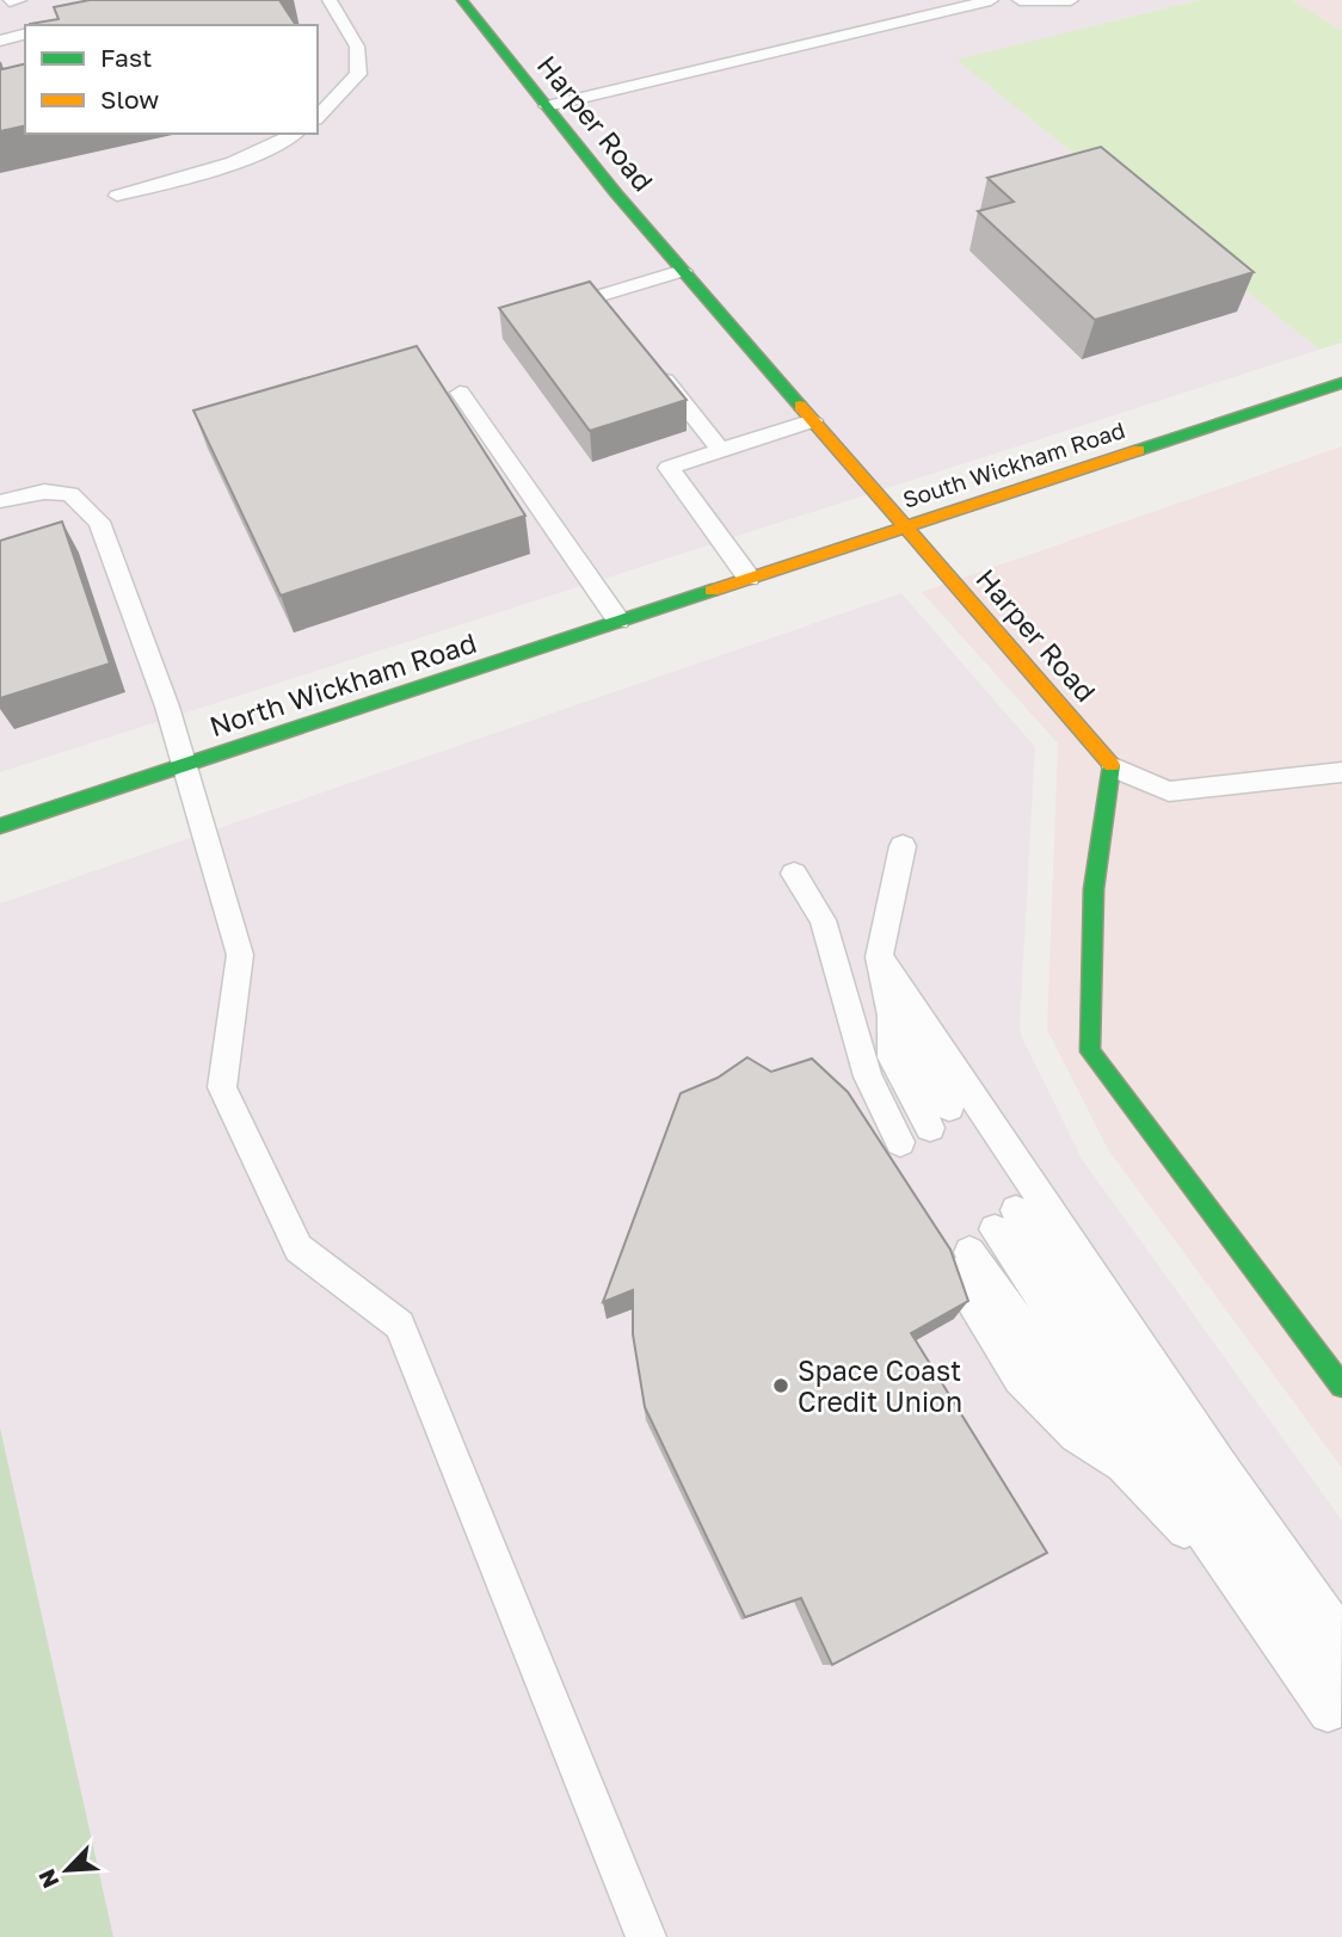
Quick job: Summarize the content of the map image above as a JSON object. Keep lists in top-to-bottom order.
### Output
{
  "streets": {
    "street": ["Harper Road", "South Wickham Road", "North Wickham Road"]
  },
  "crossings": [
    ["Harper Road", "South Wickham Road"],
    ["South Wickham Road", "North Wickham Road"]
  ],
  "places": ["Space Coast Credit Union"],
  "legend": ["Fast", "Slow"],
  "north": "bottom left"
}
